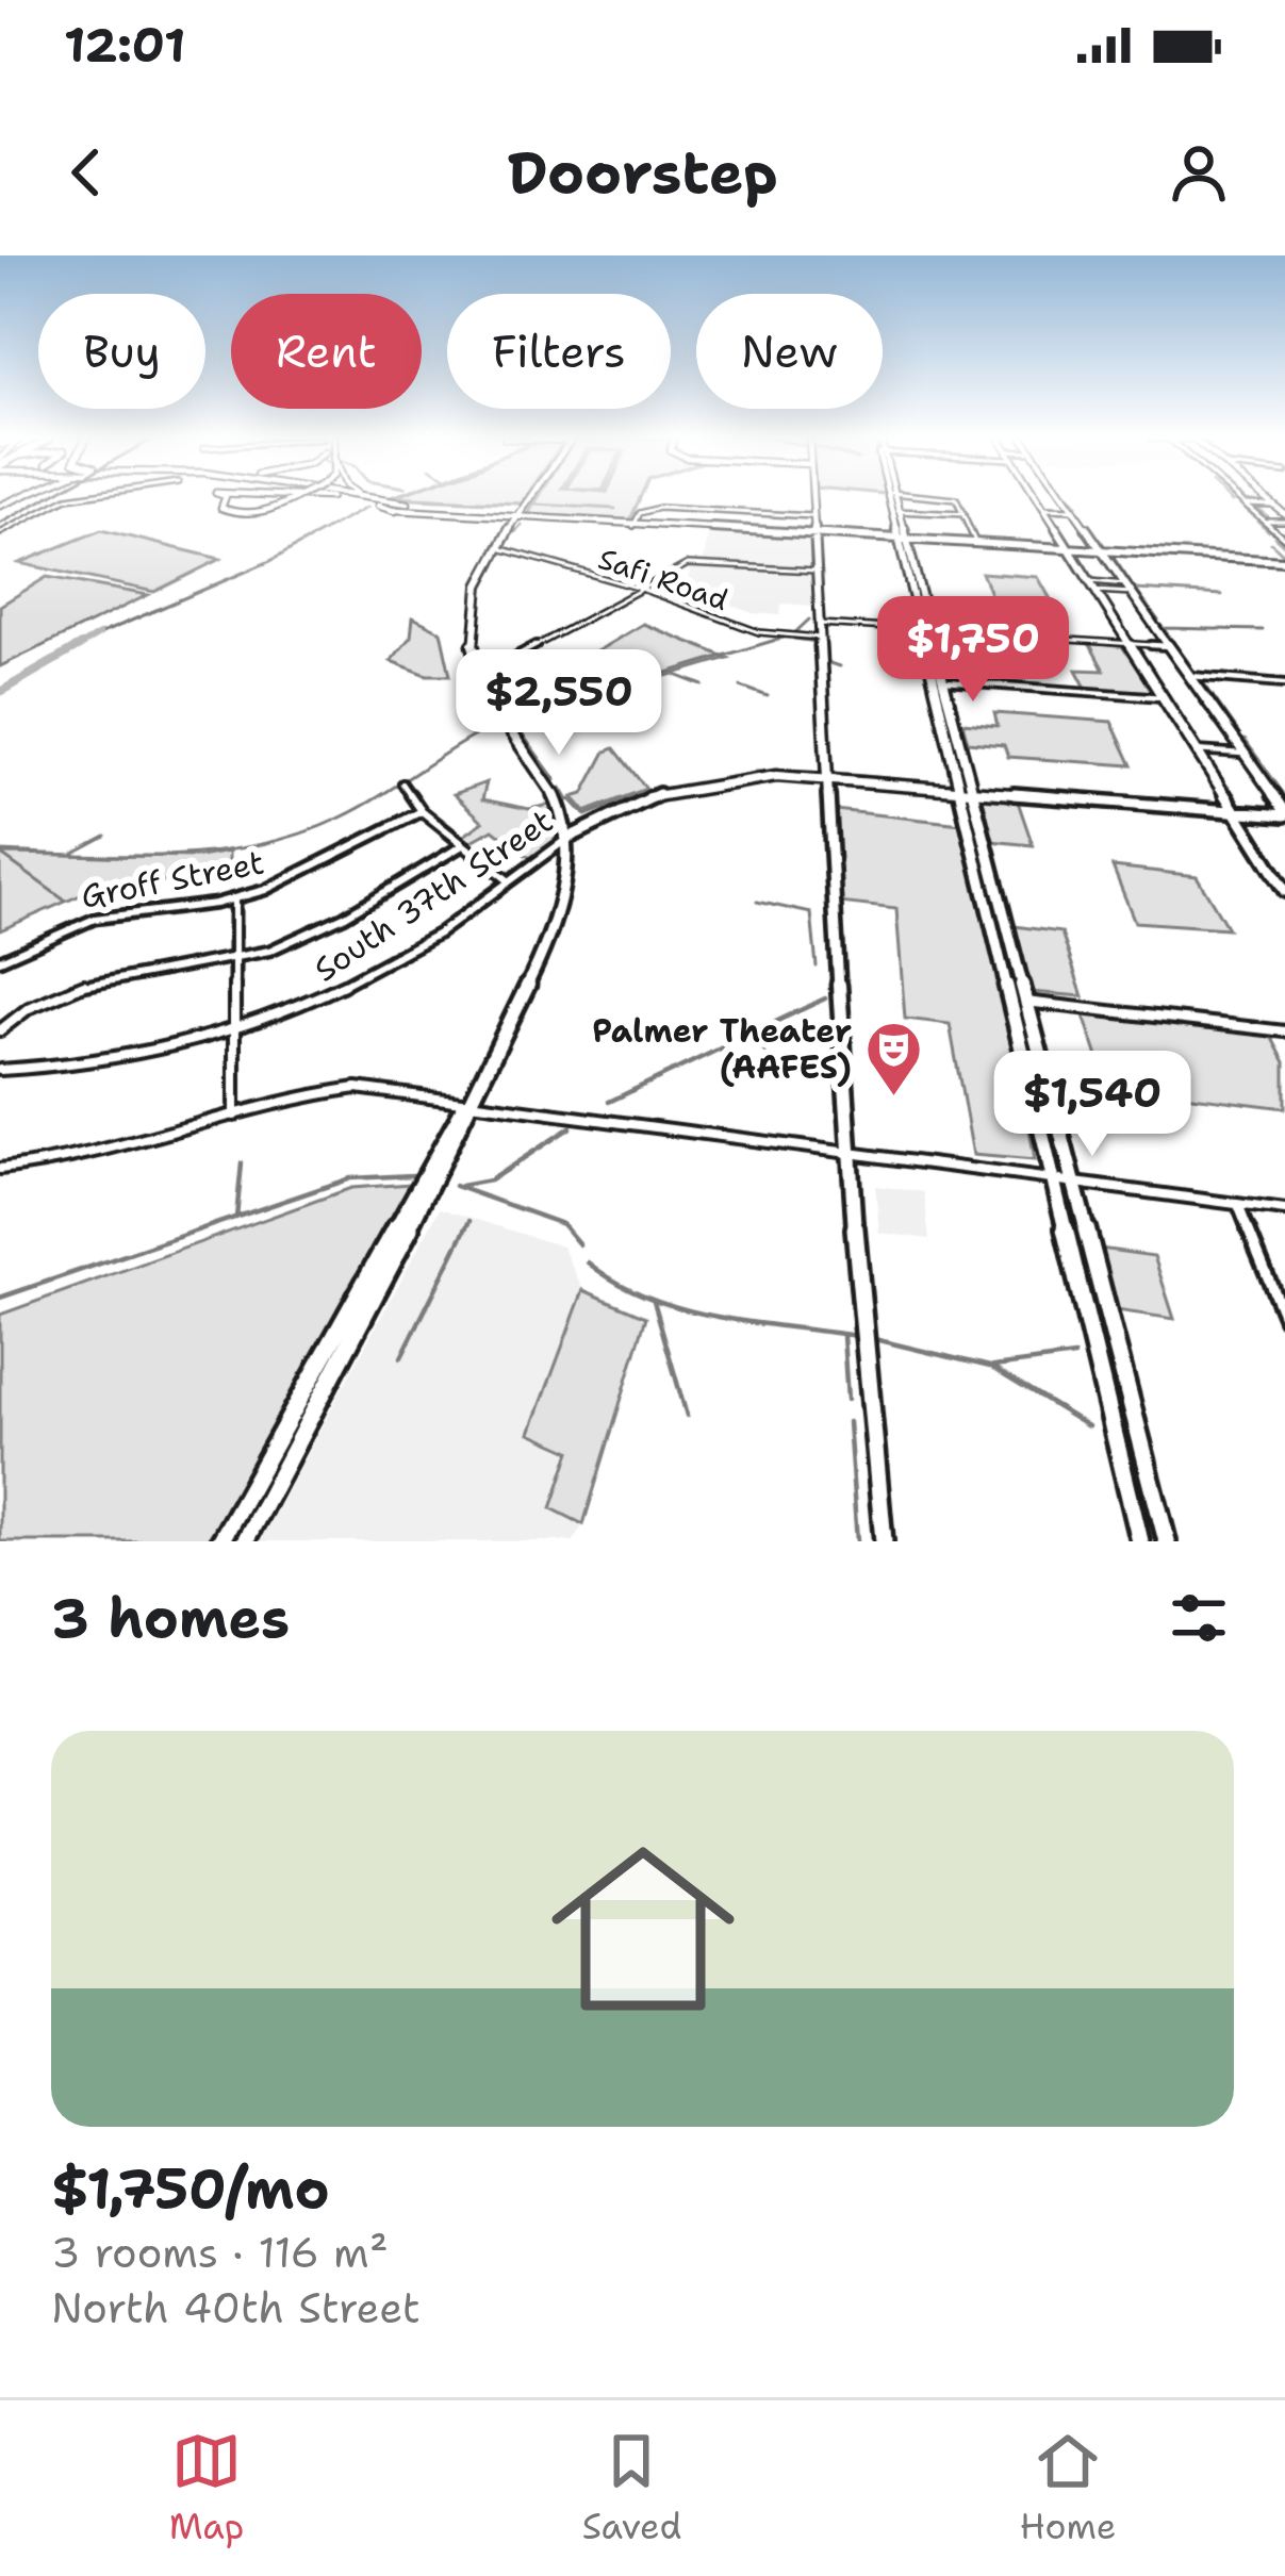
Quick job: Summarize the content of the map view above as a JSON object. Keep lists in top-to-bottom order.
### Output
{
  "streets": {
    "street": ["Safi Road", "Groff Street", "South 37th Street"]
  },
  "places": {
    "theatre": ["Palmer Theater (AAFES)"]
  },
  "page": {
    "status": "12:01",
    "header": "Doorstep",
    "chip": [
      "Buy",
      "Rent",
      "Filters",
      "New"
    ],
    "price": ["$1,750", "$2,550", "$1,540"],
    "heading": "3 homes",
    "list": [
      {
        "name": "$1,750/mo",
        "note": "3 rooms · 116 m² · North 40th Street"
      }
    ],
    "tabs": ["Map", "Saved", "Home"]
  }
}
